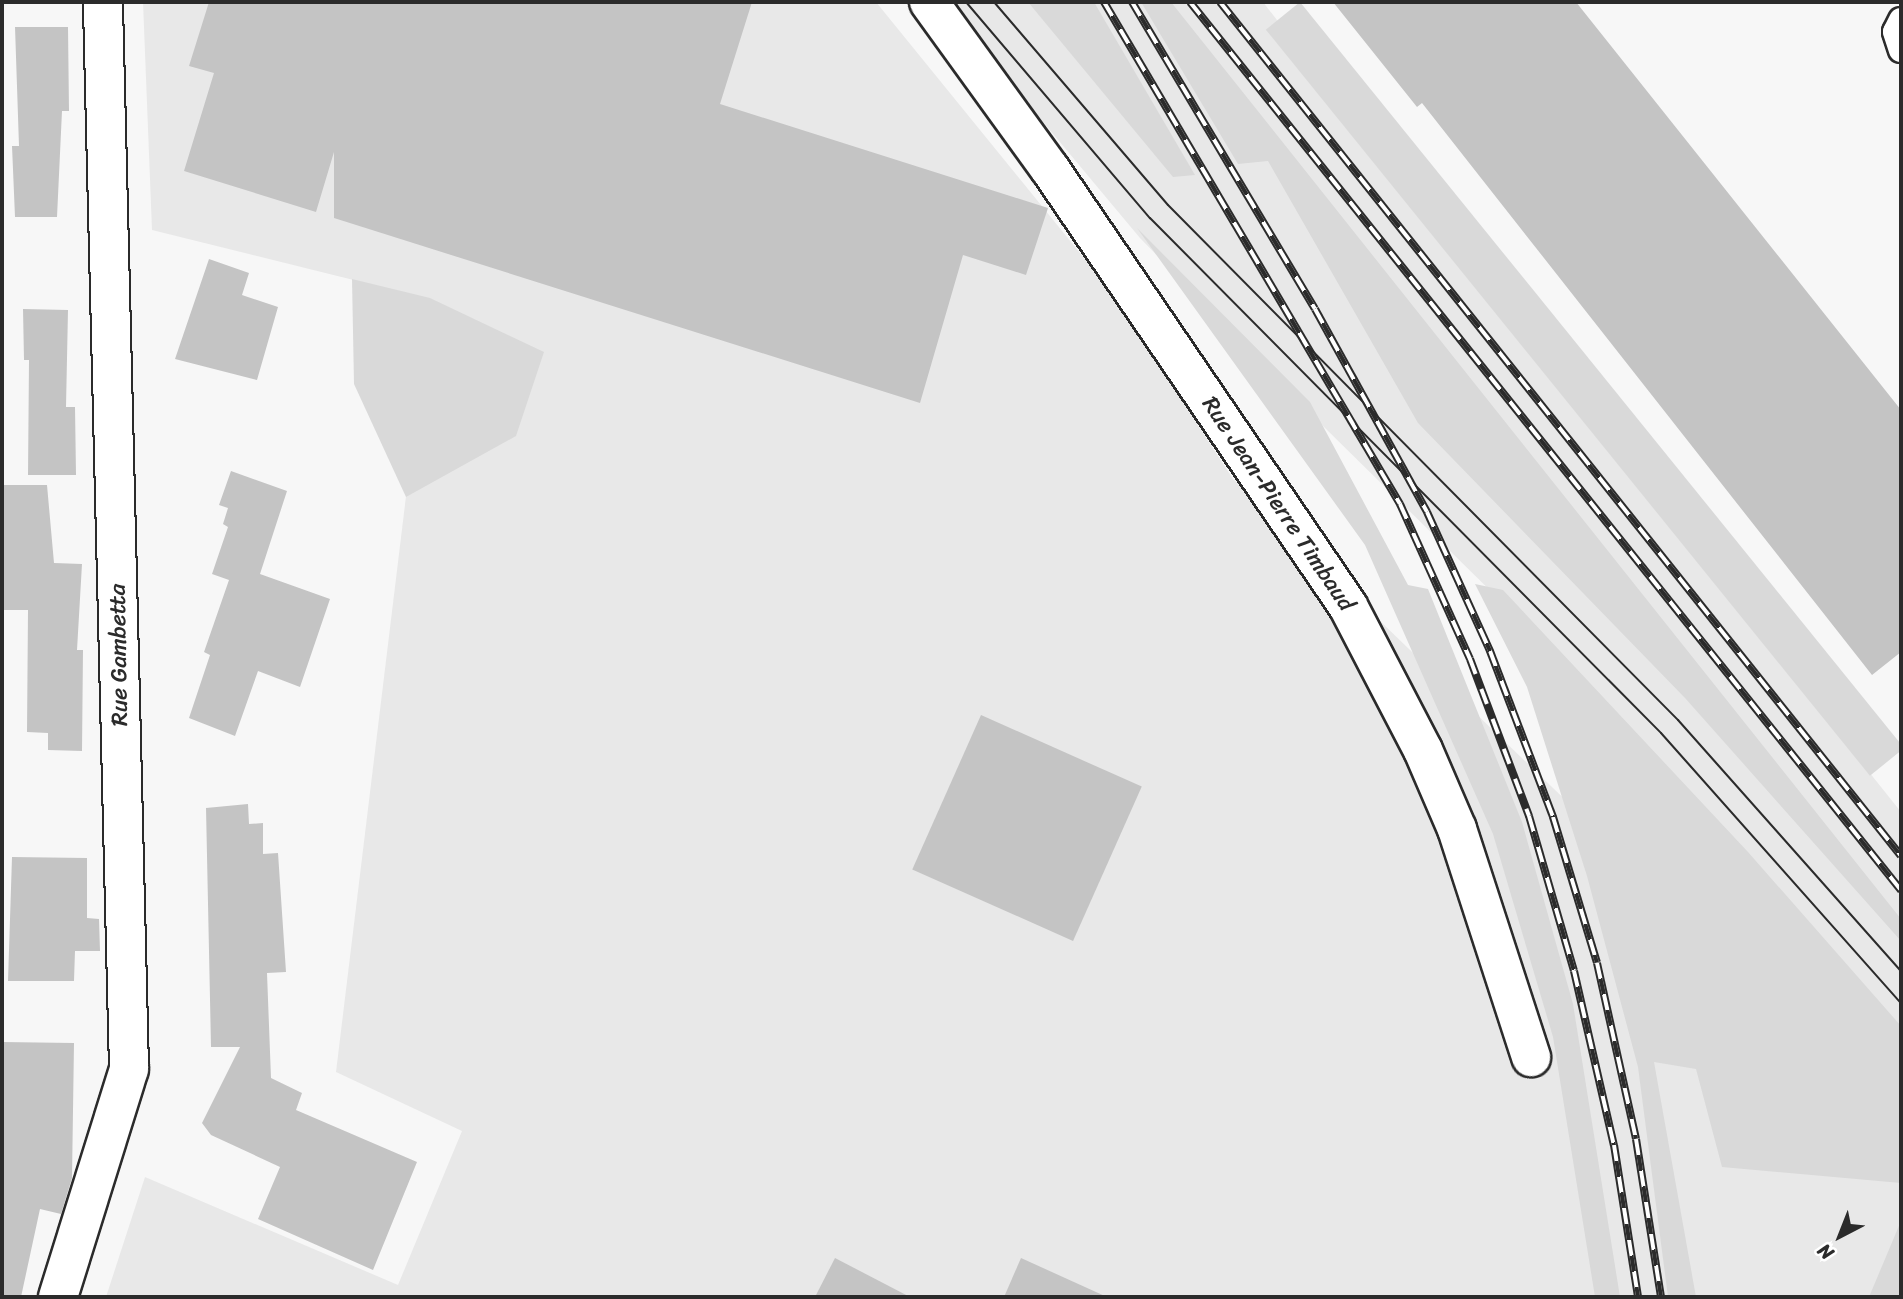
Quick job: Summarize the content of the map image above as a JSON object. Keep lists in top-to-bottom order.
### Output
{
  "streets": {
    "street": ["Rue Jean-Pierre Timbaud", "Rue Gambetta"]
  },
  "north": "bottom left"
}
